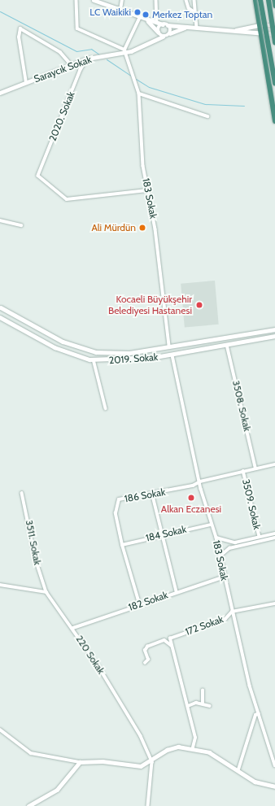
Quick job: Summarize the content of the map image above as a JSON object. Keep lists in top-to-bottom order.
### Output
{
  "streets": {
    "street": [
      "Saraycık Sokak",
      "2020. Sokak",
      "183 Sokak",
      "2019. Sokak",
      "3508. Sokak",
      "186 Sokak",
      "3509. Sokak",
      "184 Sokak",
      "3511. Sokak",
      "182 Sokak",
      "172 Sokak",
      "220 Sokak"
    ]
  },
  "crossings": [
    ["Saraycık Sokak", "2020. Sokak"],
    ["Saraycık Sokak", "183 Sokak"],
    ["2020. Sokak", "183 Sokak"],
    ["183 Sokak", "2019. Sokak"],
    ["183 Sokak", "186 Sokak"],
    ["183 Sokak", "184 Sokak"],
    ["183 Sokak", "182 Sokak"],
    ["183 Sokak", "172 Sokak"],
    ["2019. Sokak", "3508. Sokak"],
    ["3508. Sokak", "186 Sokak"],
    ["186 Sokak", "3509. Sokak"],
    ["186 Sokak", "184 Sokak"],
    ["186 Sokak", "182 Sokak"],
    ["3511. Sokak", "220 Sokak"],
    ["182 Sokak", "220 Sokak"]
  ],
  "places": [
    "LC Waikiki",
    "Merkez Toptan",
    "Ali Mürdün",
    "Kocaeli Büyükşehir Belediyesi Hastanesi",
    "Alkan Eczanesi"
  ]
}
